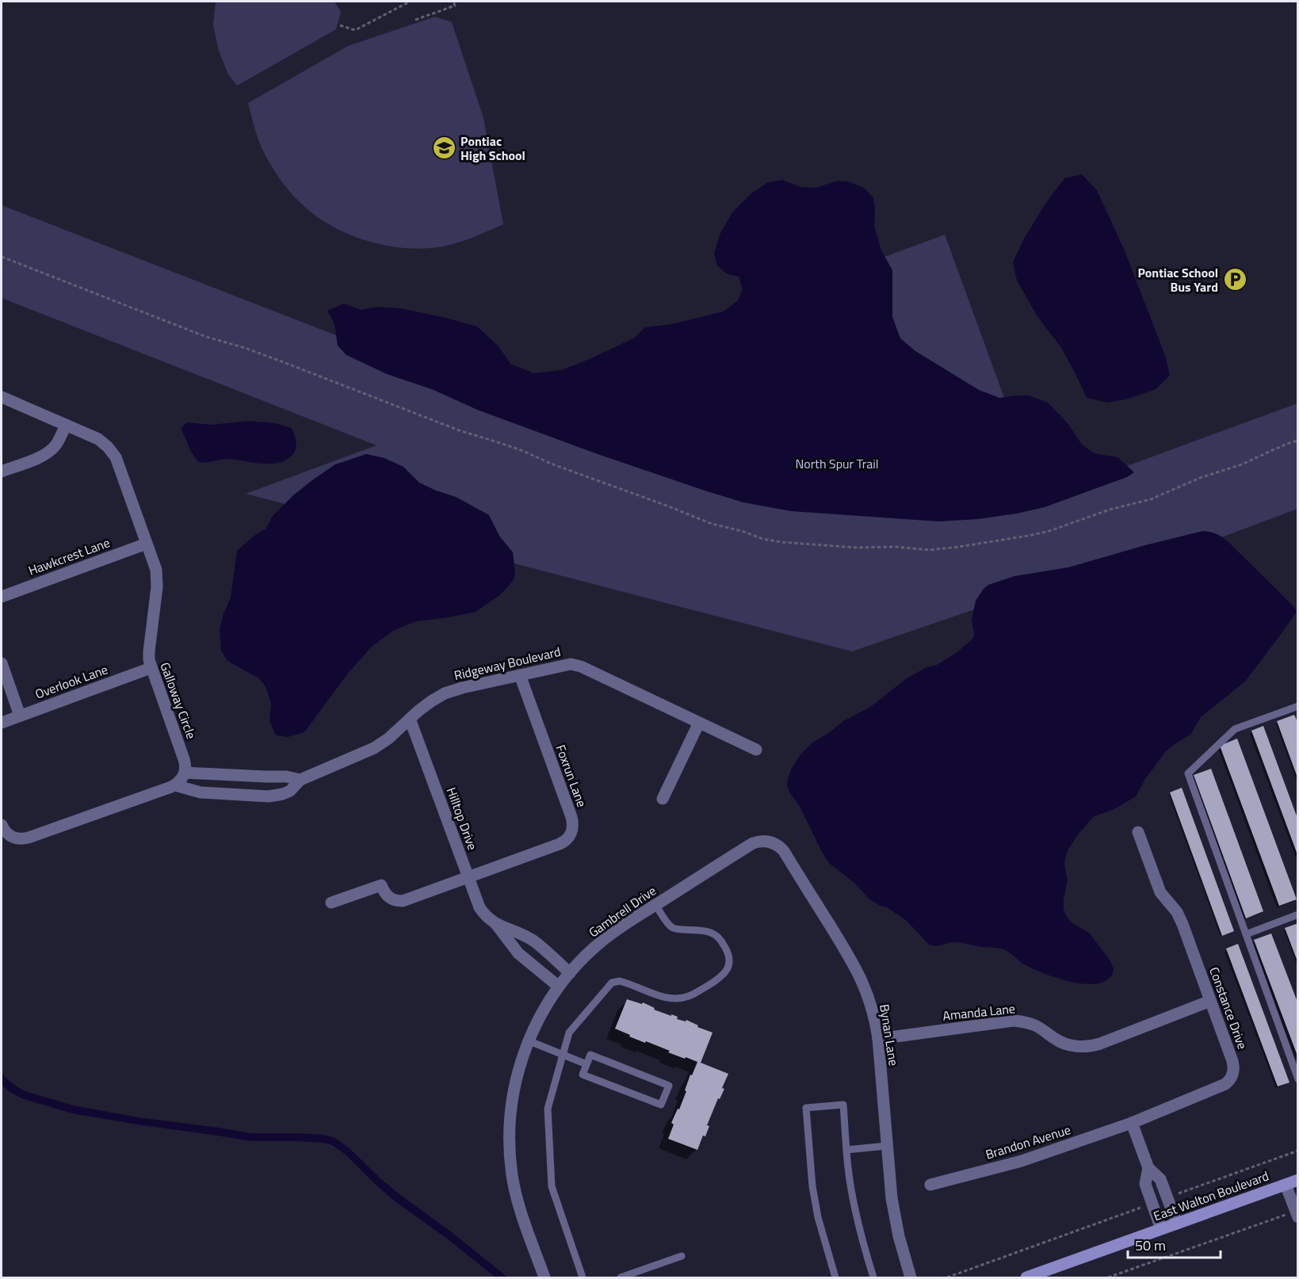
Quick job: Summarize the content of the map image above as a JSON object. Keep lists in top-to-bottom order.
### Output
{
  "streets": {
    "main road": ["East Walton Boulevard"],
    "street": [
      "Hawkcrest Lane",
      "Ridgeway Boulevard",
      "Overlook Lane",
      "Galloway Circle",
      "Foxrun Lane",
      "Hilltop Drive",
      "Gambrell Drive",
      "Constance Drive",
      "Amanda Lane",
      "Bynan Lane",
      "Brandon Avenue"
    ]
  },
  "crossings": [
    ["Hawkcrest Lane", "Galloway Circle"],
    ["Ridgeway Boulevard", "Foxrun Lane"],
    ["Ridgeway Boulevard", "Hilltop Drive"],
    ["Overlook Lane", "Galloway Circle"],
    ["Foxrun Lane", "Hilltop Drive"],
    ["Hilltop Drive", "Gambrell Drive"],
    ["Gambrell Drive", "Bynan Lane"],
    ["Constance Drive", "Amanda Lane"],
    ["Constance Drive", "Brandon Avenue"],
    ["Amanda Lane", "Bynan Lane"]
  ],
  "parks": ["North Spur Trail"],
  "places": {
    "school or university": ["Pontiac High School"],
    "parking": ["Pontiac School Bus Yard"]
  },
  "scale_bar": "50 m"
}
